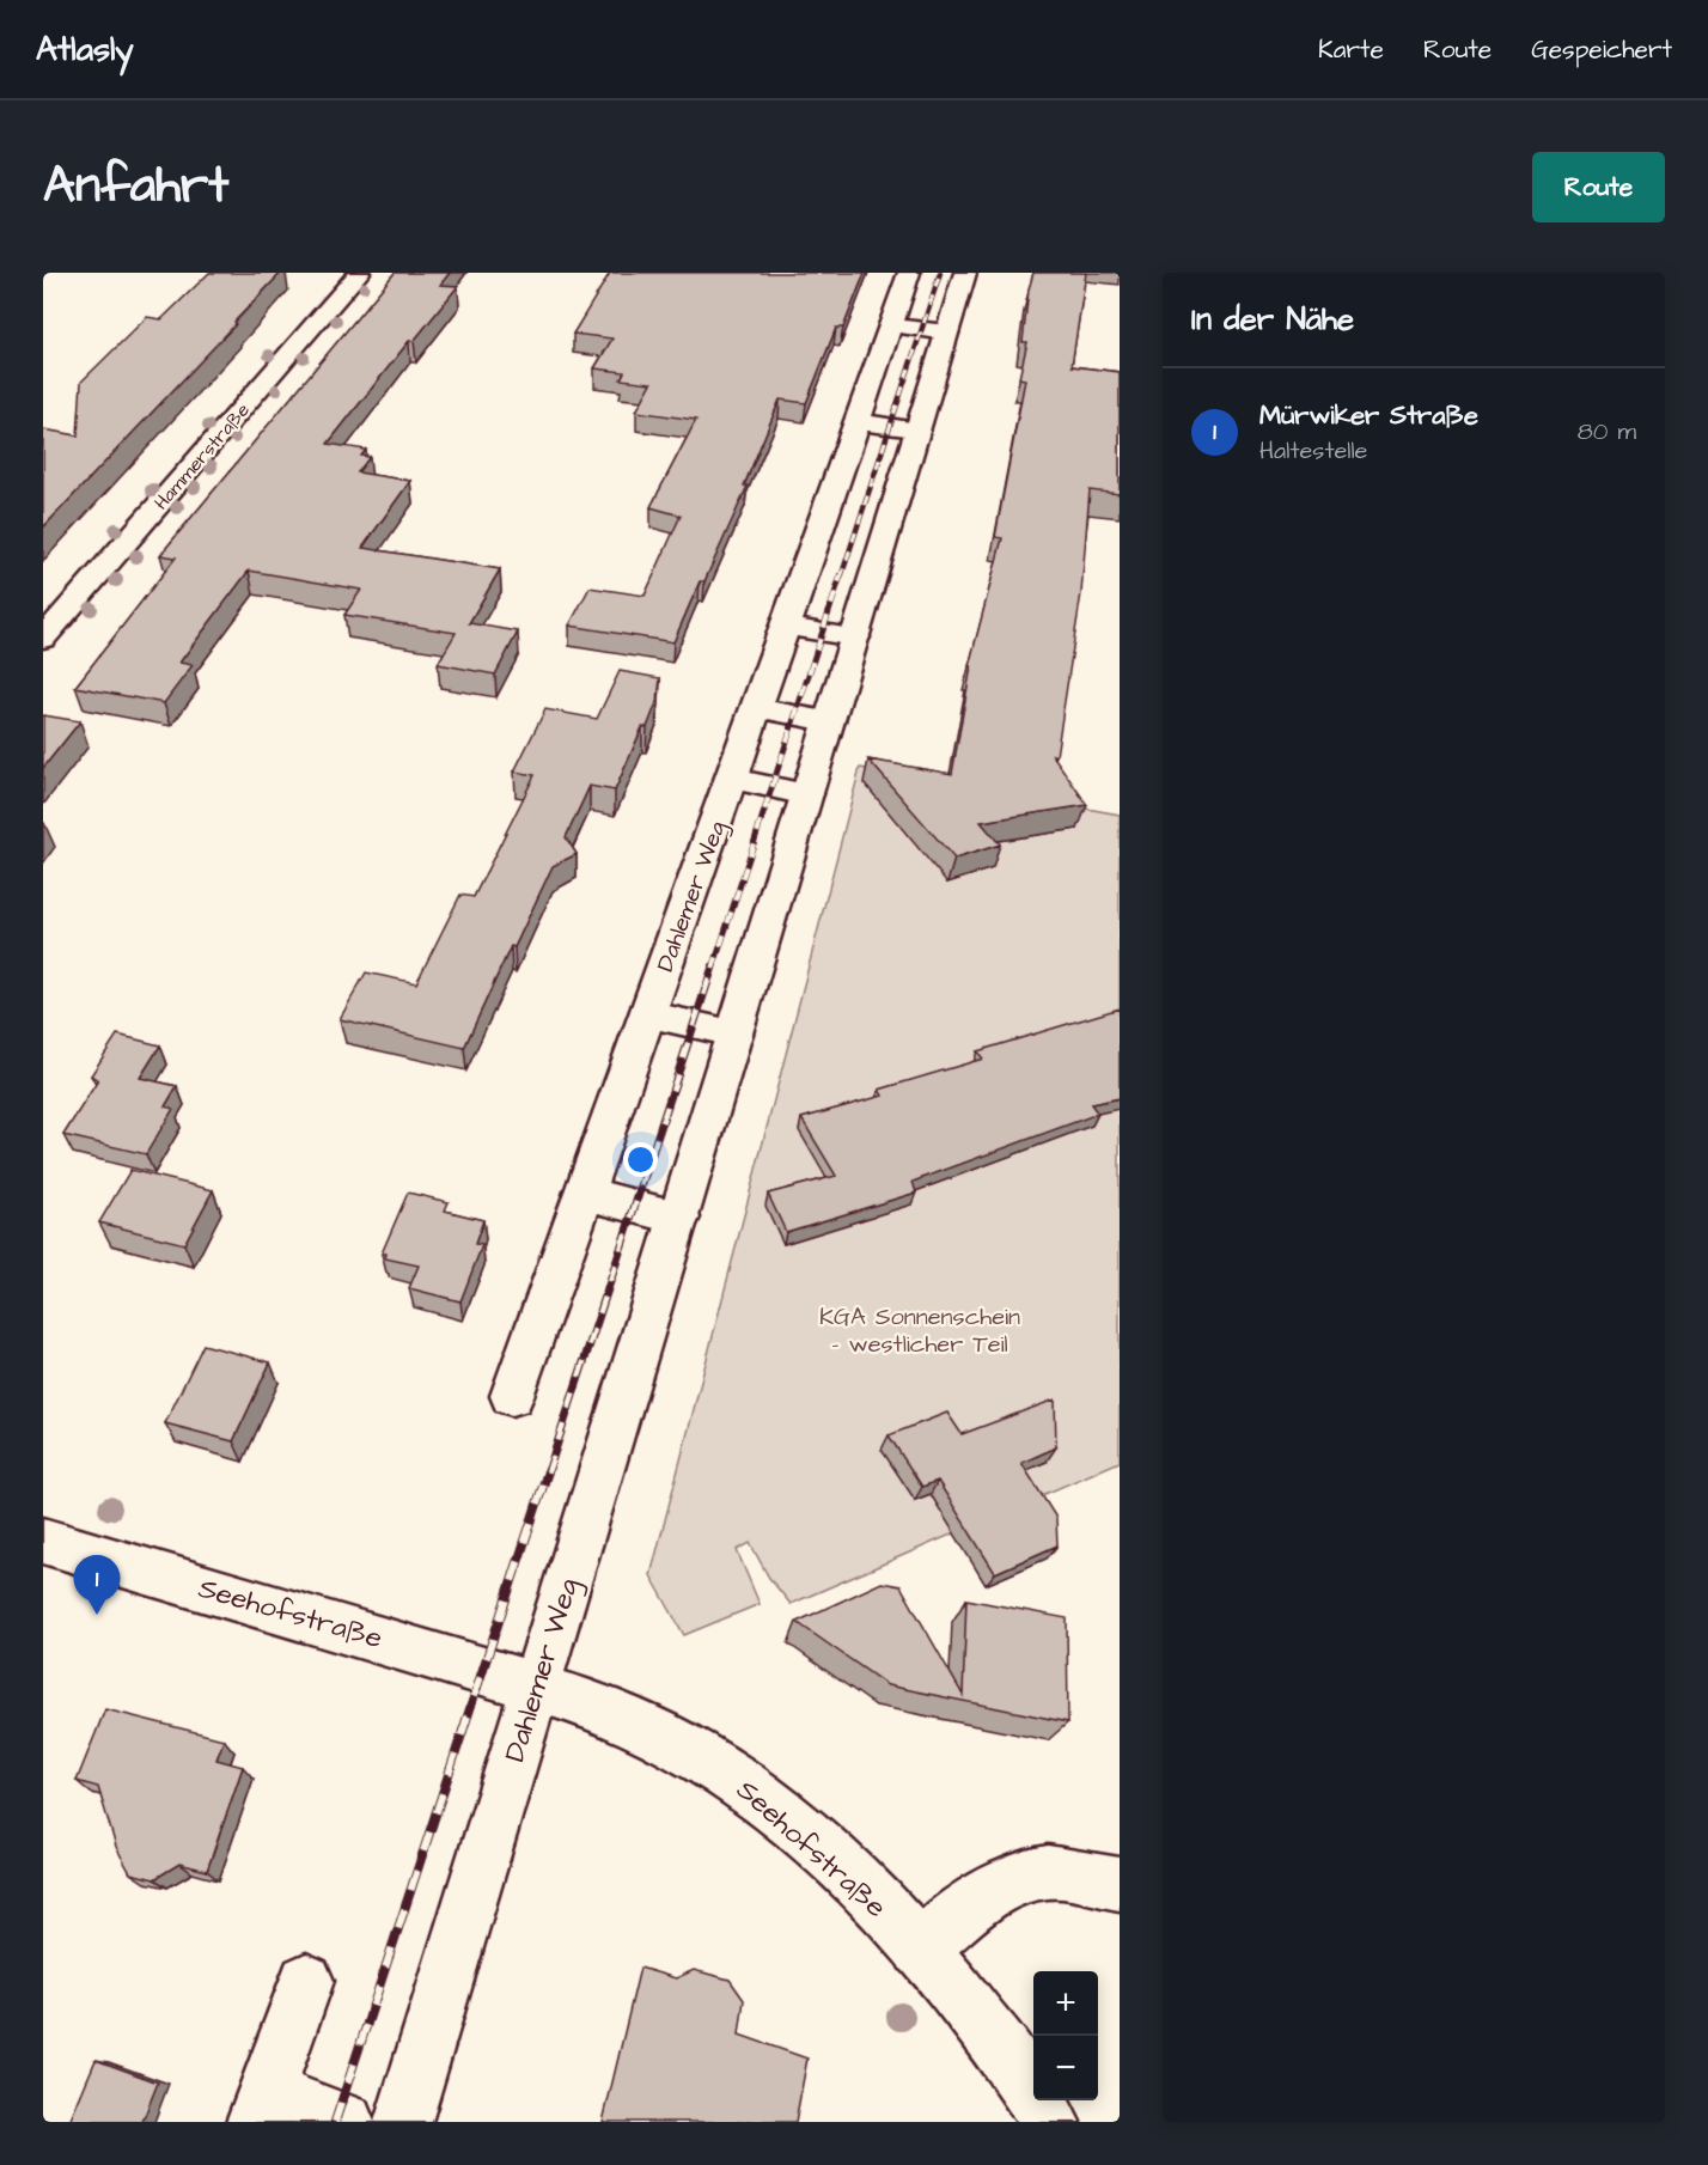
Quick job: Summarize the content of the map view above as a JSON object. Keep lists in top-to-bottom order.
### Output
{
  "streets": {
    "street": ["Hammerstraße", "Dahlemer Weg", "Seehofstraße"]
  },
  "crossings": [
    ["Dahlemer Weg", "Seehofstraße"]
  ],
  "parks": ["KGA Sonnenschein - westlicher Teil"],
  "page": {
    "header": "Atlasly",
    "nav": ["Karte", "Route", "Gespeichert"],
    "title": "Anfahrt",
    "buttons": "Route",
    "heading": "In der Nähe",
    "list": [
      {
        "mark": "1",
        "name": "Mürwiker Straße",
        "note": "Haltestelle",
        "value": "80 m"
      }
    ],
    "pins": "1",
    "map_buttons": ["+", "−"]
  }
}
